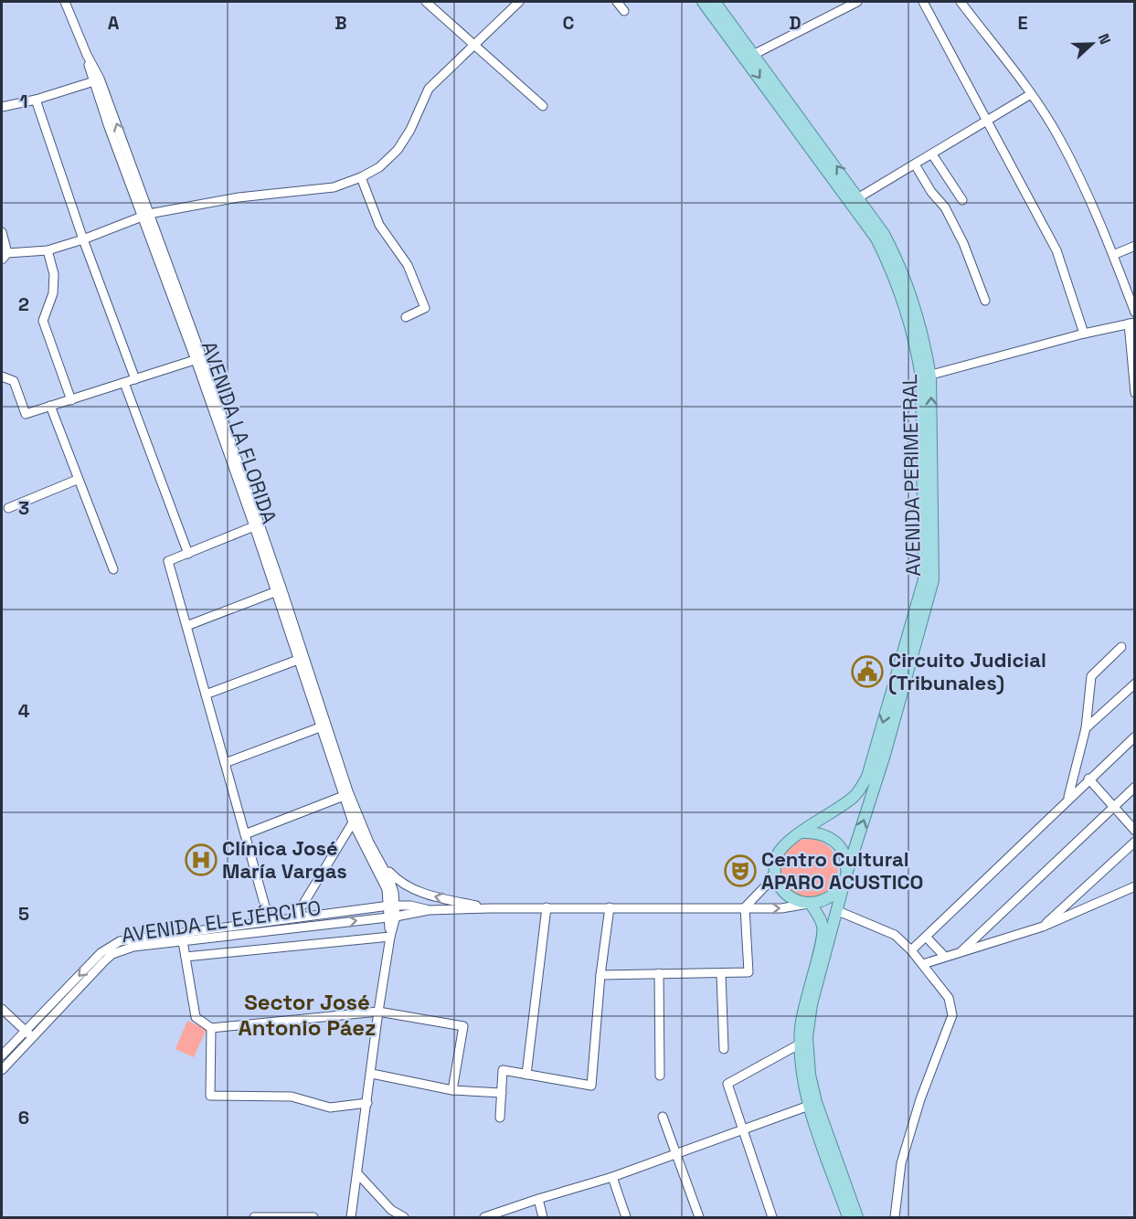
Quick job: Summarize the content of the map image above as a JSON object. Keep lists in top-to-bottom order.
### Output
{
  "streets": {
    "main road": ["AVENIDA PERIMETRAL"],
    "street": ["AVENIDA LA FLORIDA", "AVENIDA EL EJÉRCITO"]
  },
  "crossings": [
    ["AVENIDA LA FLORIDA", "AVENIDA EL EJÉRCITO"],
    ["AVENIDA PERIMETRAL", "AVENIDA EL EJÉRCITO"]
  ],
  "districts": ["Sector José Antonio Páez"],
  "places": {
    "public building": ["Circuito Judicial (Tribunales)"],
    "hospital": ["Clínica José María Vargas"],
    "theatre": ["Centro Cultural APARO ACUSTICO"]
  },
  "north": "right",
  "grid": {
    "columns": [
      "A",
      "B",
      "C",
      "D",
      "E"
    ],
    "rows": [
      "1",
      "2",
      "3",
      "4",
      "5",
      "6"
    ]
  }
}
